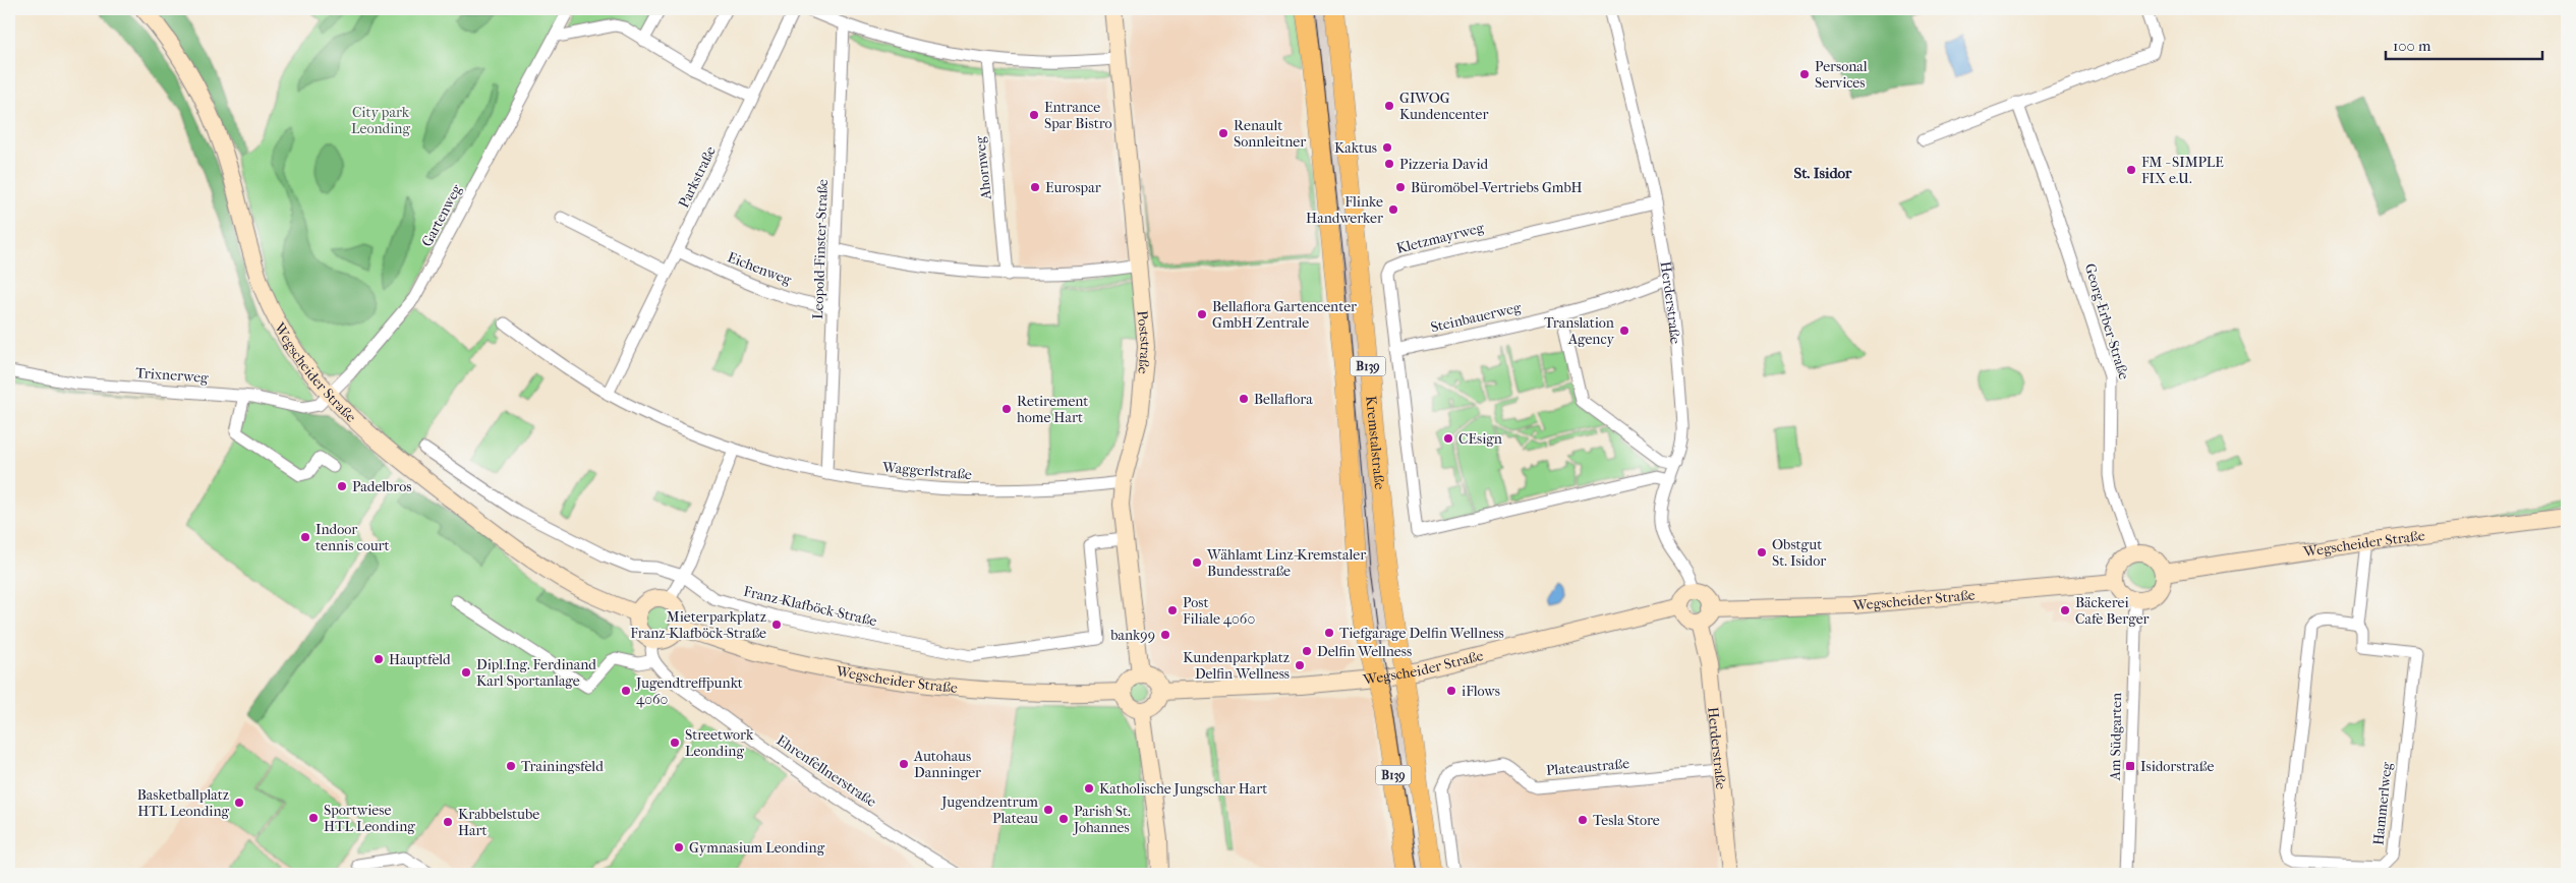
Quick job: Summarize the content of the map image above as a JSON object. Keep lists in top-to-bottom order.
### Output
{
  "streets": {
    "main road": ["B139", "Kremstalstraße"],
    "street": [
      "Ahornweg",
      "Parkstraße",
      "Gartenweg",
      "Kletzmayrweg",
      "Leopold-Finster-Straße",
      "Eichenweg",
      "Herderstraße",
      "Steinbauerweg",
      "Georg-Erber-Straße",
      "Poststraße",
      "Wegscheider Straße",
      "Trixnerweg",
      "Waggerlstraße",
      "Franz-Klafböck-Straße",
      "Am Südgarten",
      "Plateaustraße",
      "Ehrenfellnerstraße",
      "Hammerlweg"
    ]
  },
  "crossings": [
    ["Parkstraße", "Eichenweg"],
    ["Parkstraße", "Waggerlstraße"],
    ["Gartenweg", "Wegscheider Straße"],
    ["Gartenweg", "Trixnerweg"],
    ["Kletzmayrweg", "Herderstraße"],
    ["Kletzmayrweg", "Steinbauerweg"],
    ["Leopold-Finster-Straße", "Eichenweg"],
    ["Leopold-Finster-Straße", "Waggerlstraße"],
    ["Herderstraße", "Steinbauerweg"],
    ["Herderstraße", "Wegscheider Straße"],
    ["Herderstraße", "Plateaustraße"],
    ["Georg-Erber-Straße", "Wegscheider Straße"],
    ["Georg-Erber-Straße", "Am Südgarten"],
    ["Poststraße", "Wegscheider Straße"],
    ["Poststraße", "Waggerlstraße"],
    ["Poststraße", "Franz-Klafböck-Straße"],
    ["B139", "Wegscheider Straße"],
    ["B139", "Kremstalstraße"],
    ["Wegscheider Straße", "Trixnerweg"],
    ["Wegscheider Straße", "Kremstalstraße"],
    ["Wegscheider Straße", "Am Südgarten"],
    ["Wegscheider Straße", "Hammerlweg"]
  ],
  "districts": ["St. Isidor"],
  "parks": ["City park Leonding"],
  "places": {
    "other": [
      "Personal Services",
      "GIWOG Kundencenter",
      "Entrance Spar Bistro",
      "Renault Sonnleitner",
      "Kaktus",
      "Pizzeria David",
      "FM - SIMPLE FIX e.U.",
      "Eurospar",
      "Büromöbel-Vertriebs GmbH",
      "Flinke Handwerker",
      "Bellaflora Gartencenter GmbH Zentrale",
      "Translation Agency",
      "Bellaflora",
      "Retirement home Hart",
      "CEsign",
      "Padelbros",
      "Indoor tennis court",
      "Obstgut St. Isidor",
      "Wählamt Linz-Kremstaler Bundesstraße",
      "Post Filiale 4060",
      "Bäckerei Cafe Berger",
      "Mieterparkplatz Franz-Klafböck-Straße",
      "Tiefgarage Delfin Wellness",
      "bank99",
      "Delfin Wellness",
      "Hauptfeld",
      "Kundenparkplatz Delfin Wellness",
      "Dipl.Ing. Ferdinand Karl Sportanlage",
      "Jugendtreffpunkt 4060",
      "iFlows",
      "Streetwork Leonding",
      "Autohaus Danninger",
      "Trainingsfeld",
      "Katholische Jungschar Hart",
      "Basketballplatz HTL Leonding",
      "Jugendzentrum Plateau",
      "Sportwiese HTL Leonding",
      "Parish St. Johannes",
      "Tesla Store",
      "Krabbelstube Hart",
      "Gymnasium Leonding"
    ],
    "transit": ["Isidorstraße"]
  },
  "scale_bar": "100 m"
}
